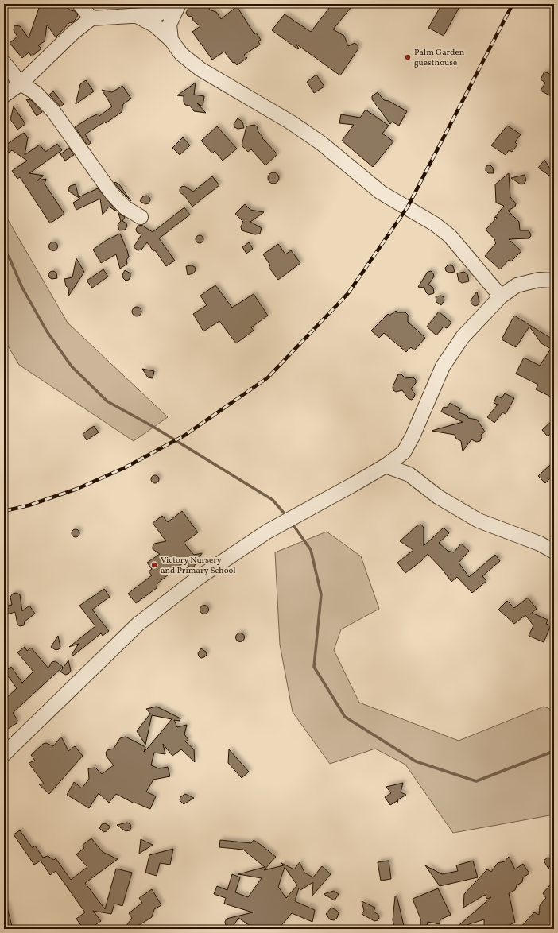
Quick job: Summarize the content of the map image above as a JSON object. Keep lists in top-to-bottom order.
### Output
{
  "places": ["Palm Garden guesthouse", "Victory Nursery and Primary School"]
}
